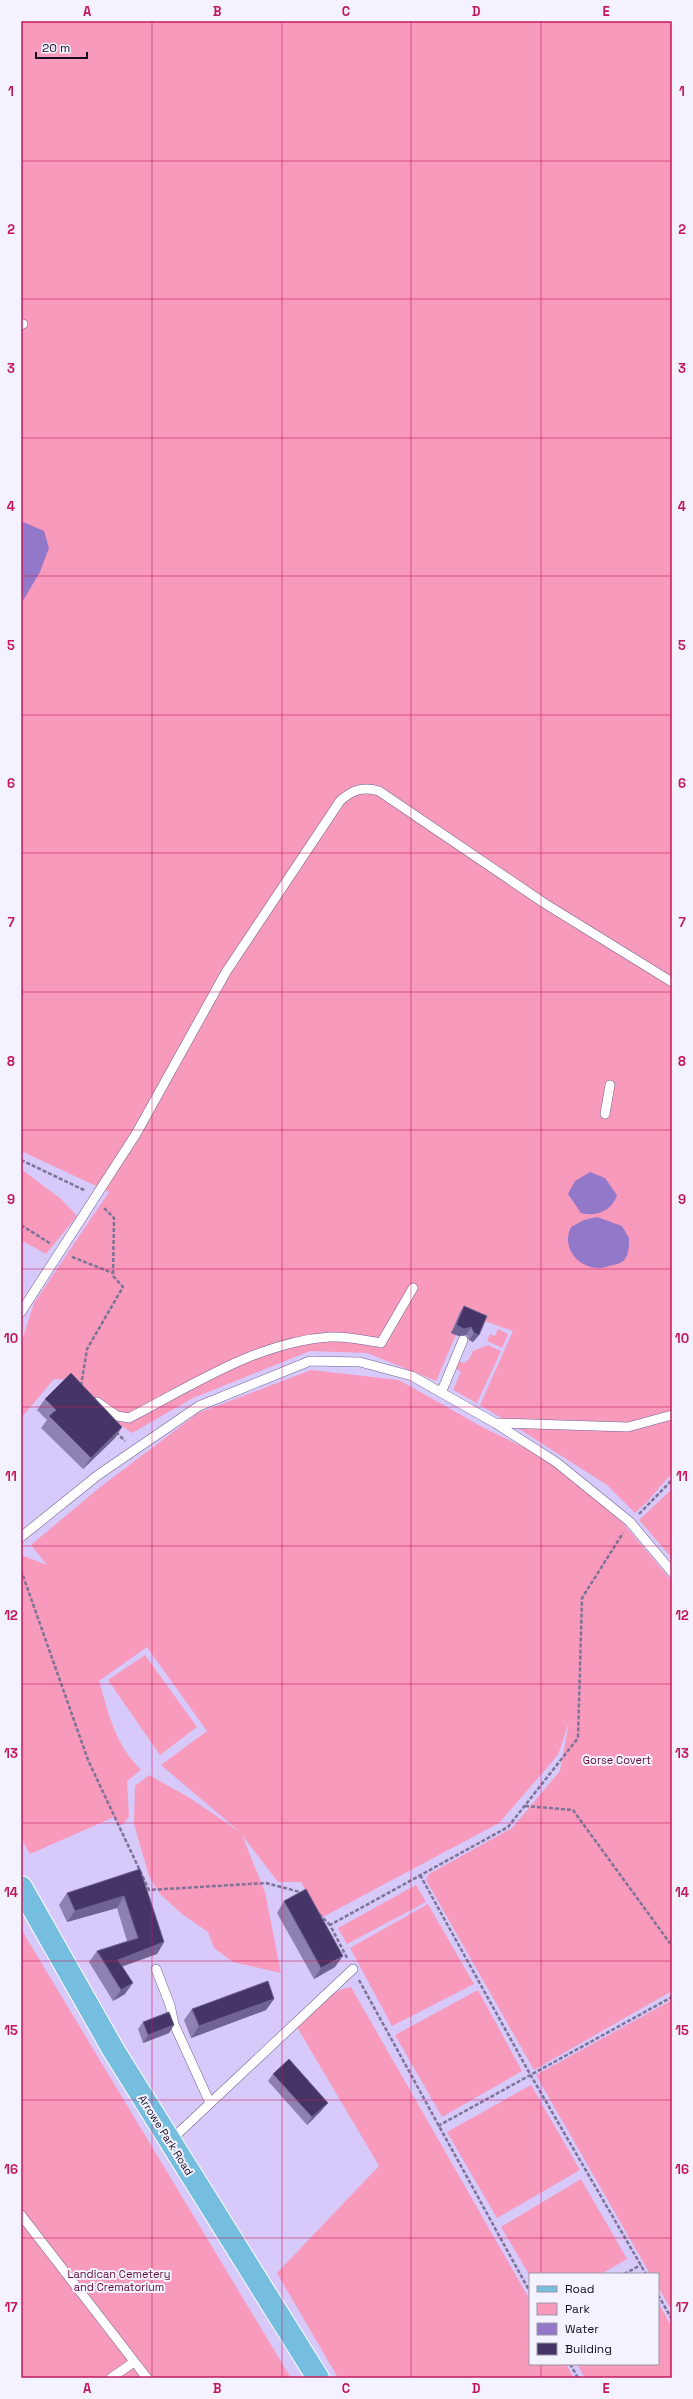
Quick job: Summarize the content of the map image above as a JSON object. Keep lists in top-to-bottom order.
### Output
{
  "streets": {
    "main road": ["Arrowe Park Road"]
  },
  "parks": ["Gorse Covert", "Landican Cemetery and Crematorium"],
  "legend": [
    "Road",
    "Park",
    "Water",
    "Building"
  ],
  "scale_bar": "20 m",
  "grid": {
    "columns": [
      "A",
      "B",
      "C",
      "D",
      "E"
    ],
    "rows": [
      "1",
      "2",
      "3",
      "4",
      "5",
      "6",
      "7",
      "8",
      "9",
      "10",
      "11",
      "12",
      "13",
      "14",
      "15",
      "16",
      "17"
    ]
  }
}
